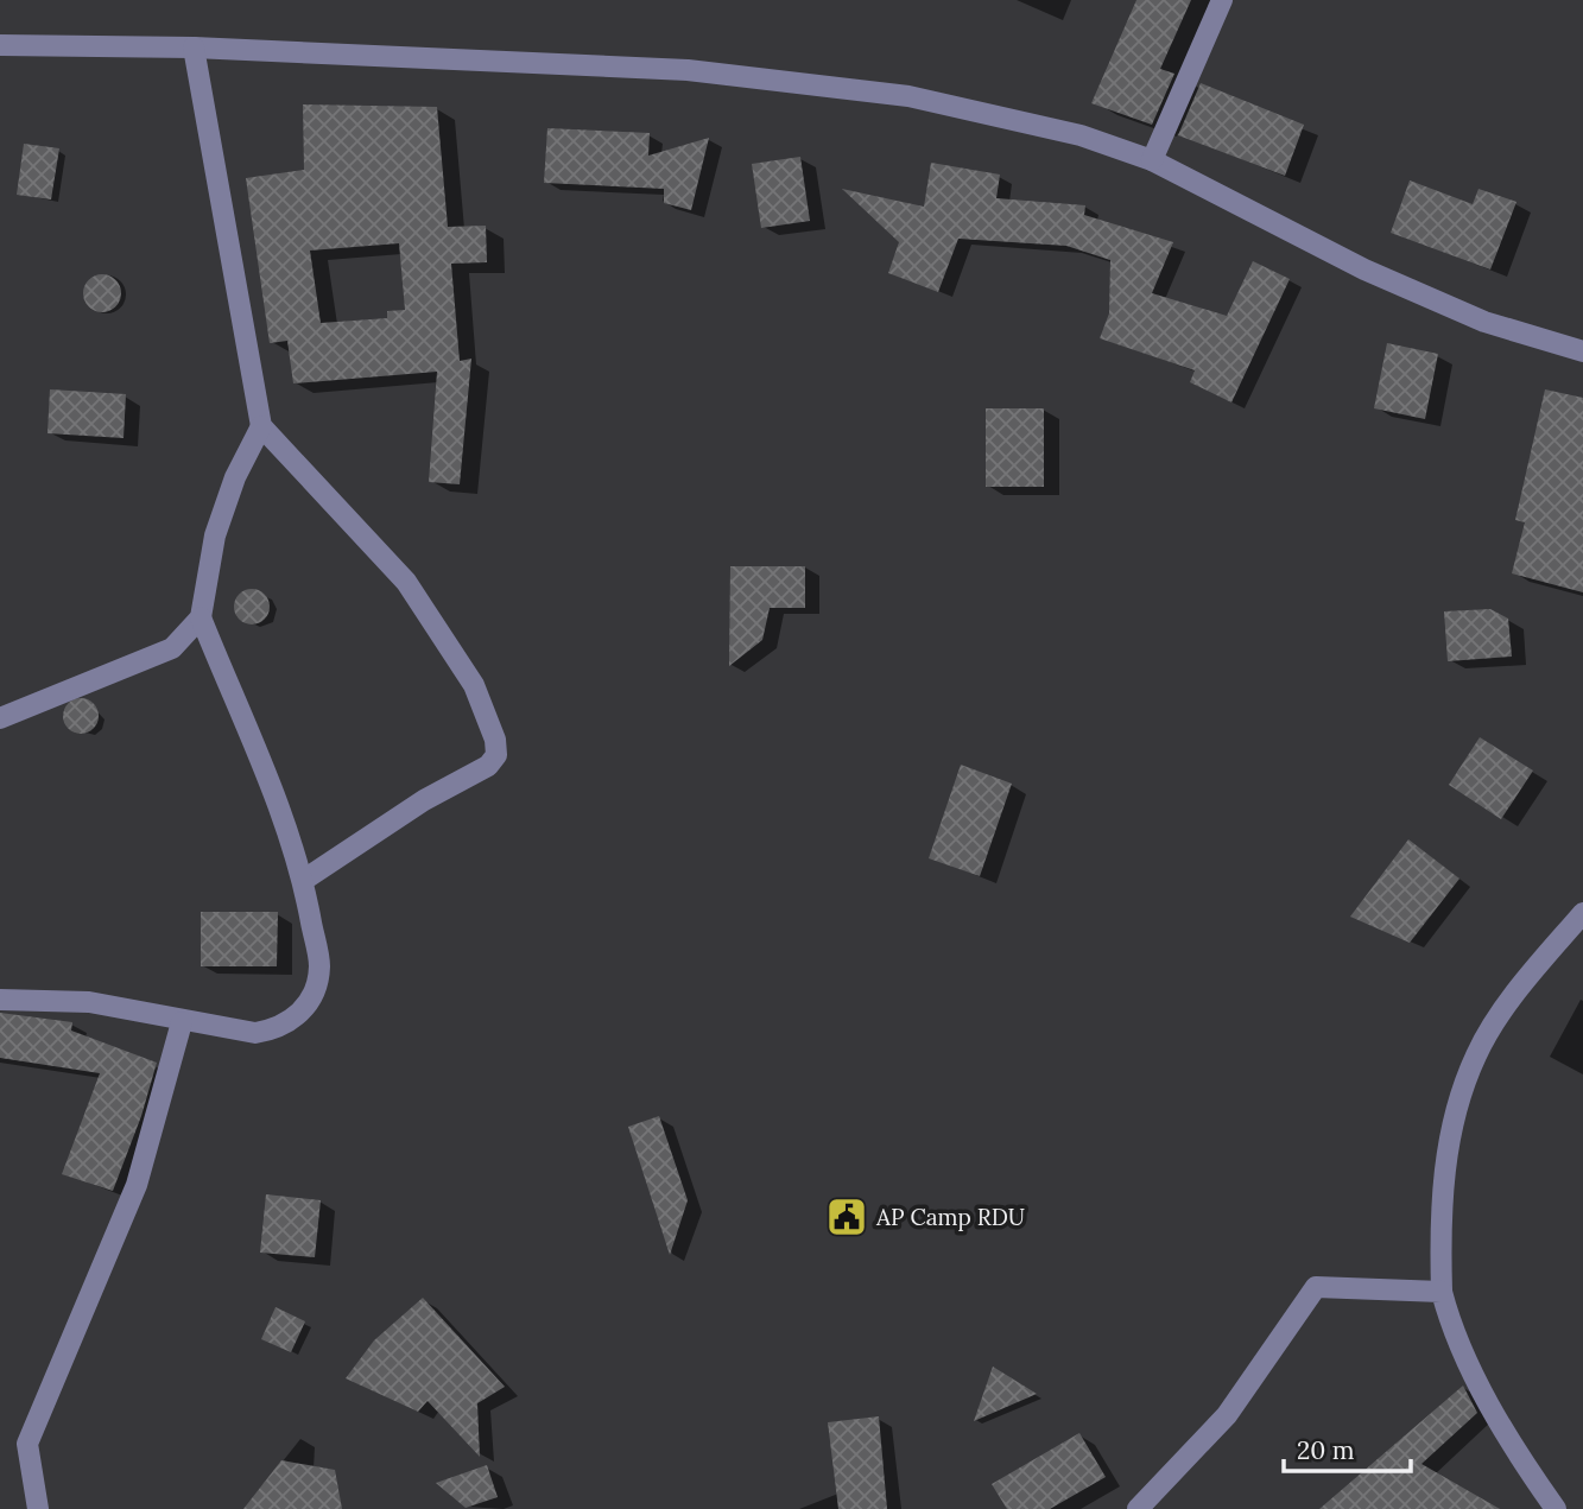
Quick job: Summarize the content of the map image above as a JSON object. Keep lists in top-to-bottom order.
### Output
{
  "places": {
    "public building": ["AP Camp RDU"]
  },
  "scale_bar": "20 m"
}
